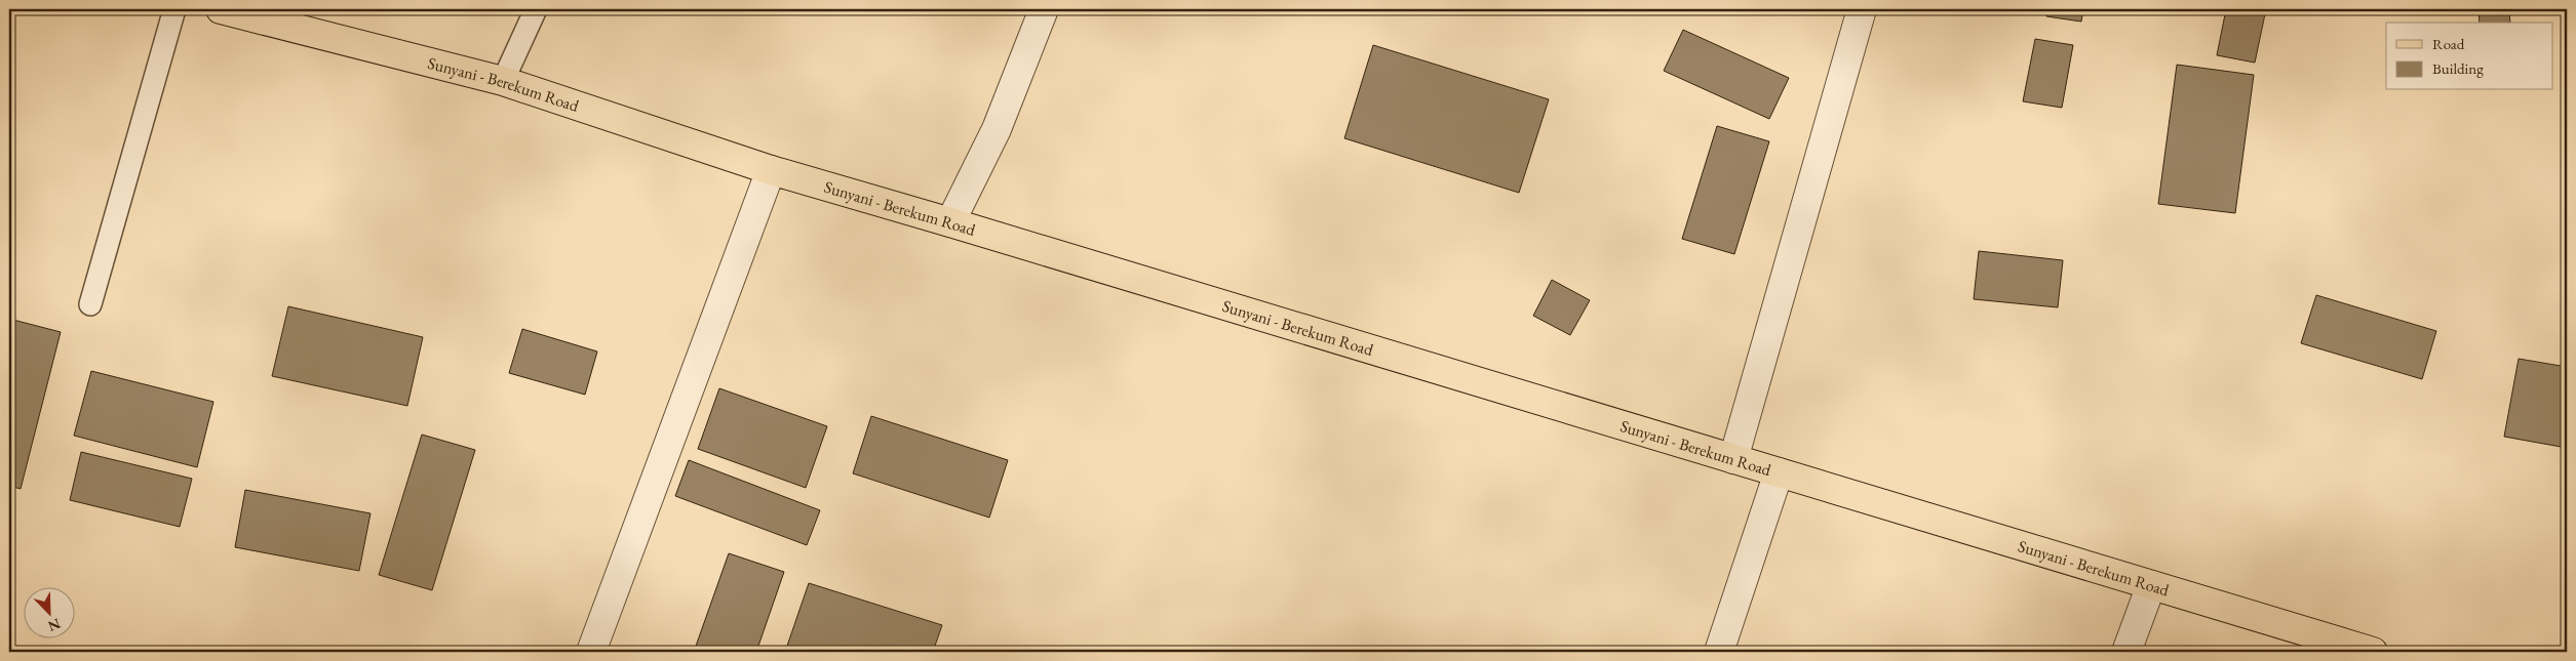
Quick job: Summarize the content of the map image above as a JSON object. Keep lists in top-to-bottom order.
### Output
{
  "streets": {
    "main road": ["Sunyani - Berekum Road"]
  },
  "legend": ["Road", "Building"],
  "north": "bottom right"
}
